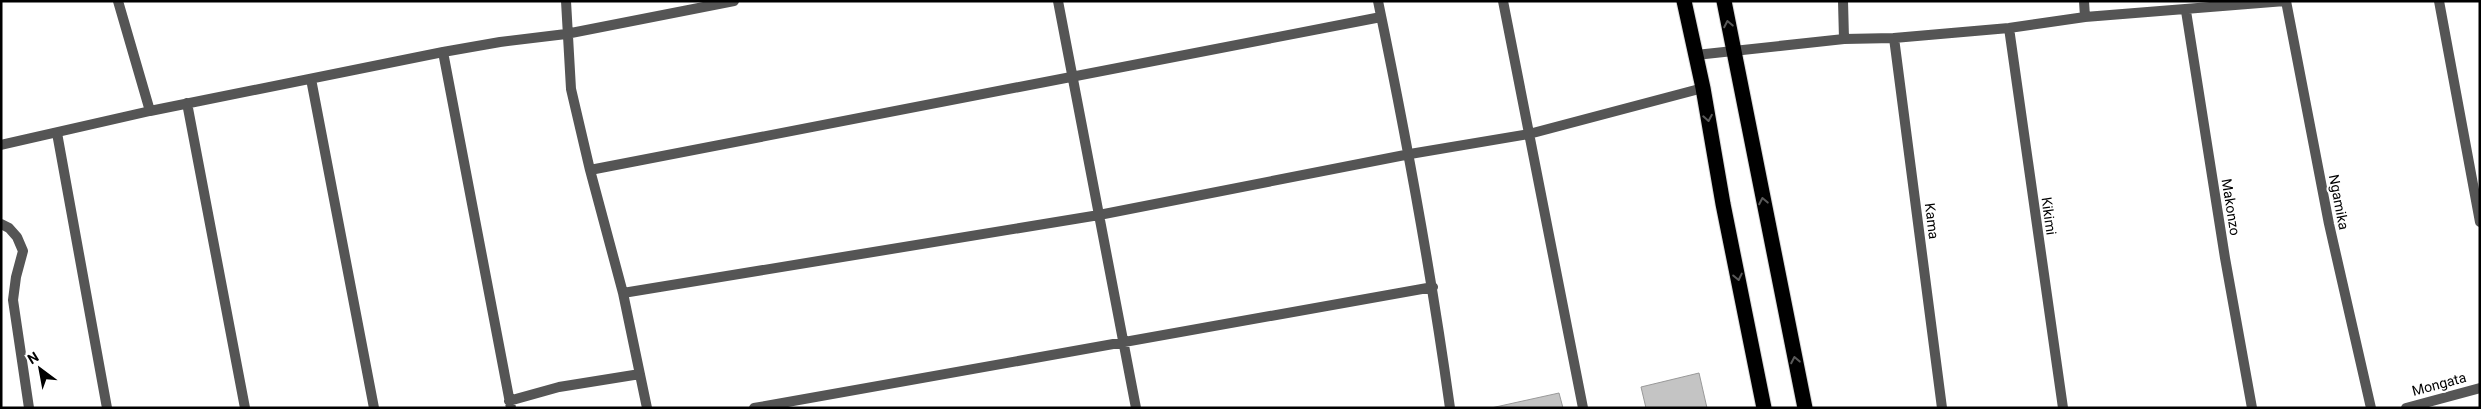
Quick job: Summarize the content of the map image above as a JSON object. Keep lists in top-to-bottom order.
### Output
{
  "streets": {
    "street": [
      "Ngamika",
      "Makonzo",
      "Kikimi",
      "Kama",
      "Mongata"
    ]
  },
  "north": "top left"
}
